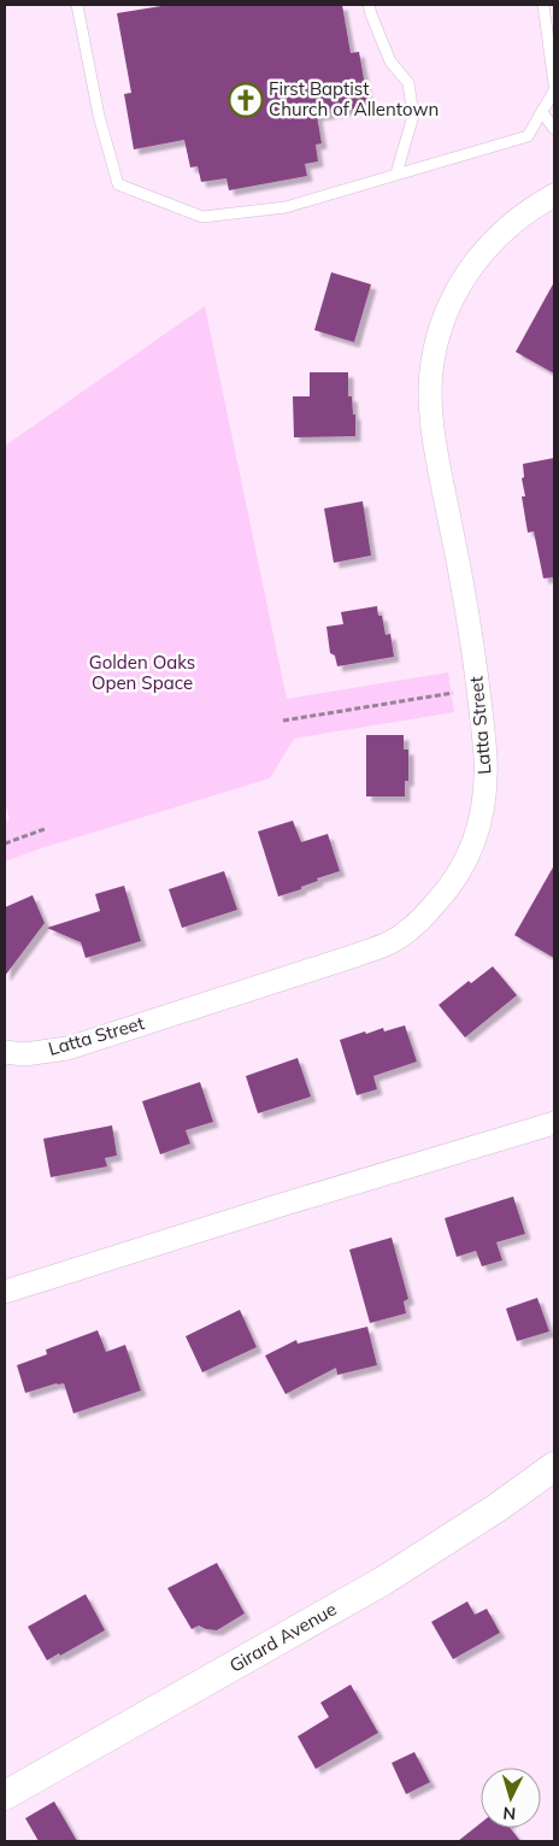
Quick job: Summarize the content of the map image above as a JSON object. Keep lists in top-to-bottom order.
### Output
{
  "streets": {
    "street": ["Latta Street", "Girard Avenue"]
  },
  "parks": ["Golden Oaks Open Space"],
  "places": {
    "church": ["First Baptist Church of Allentown"]
  },
  "north": "bottom"
}
